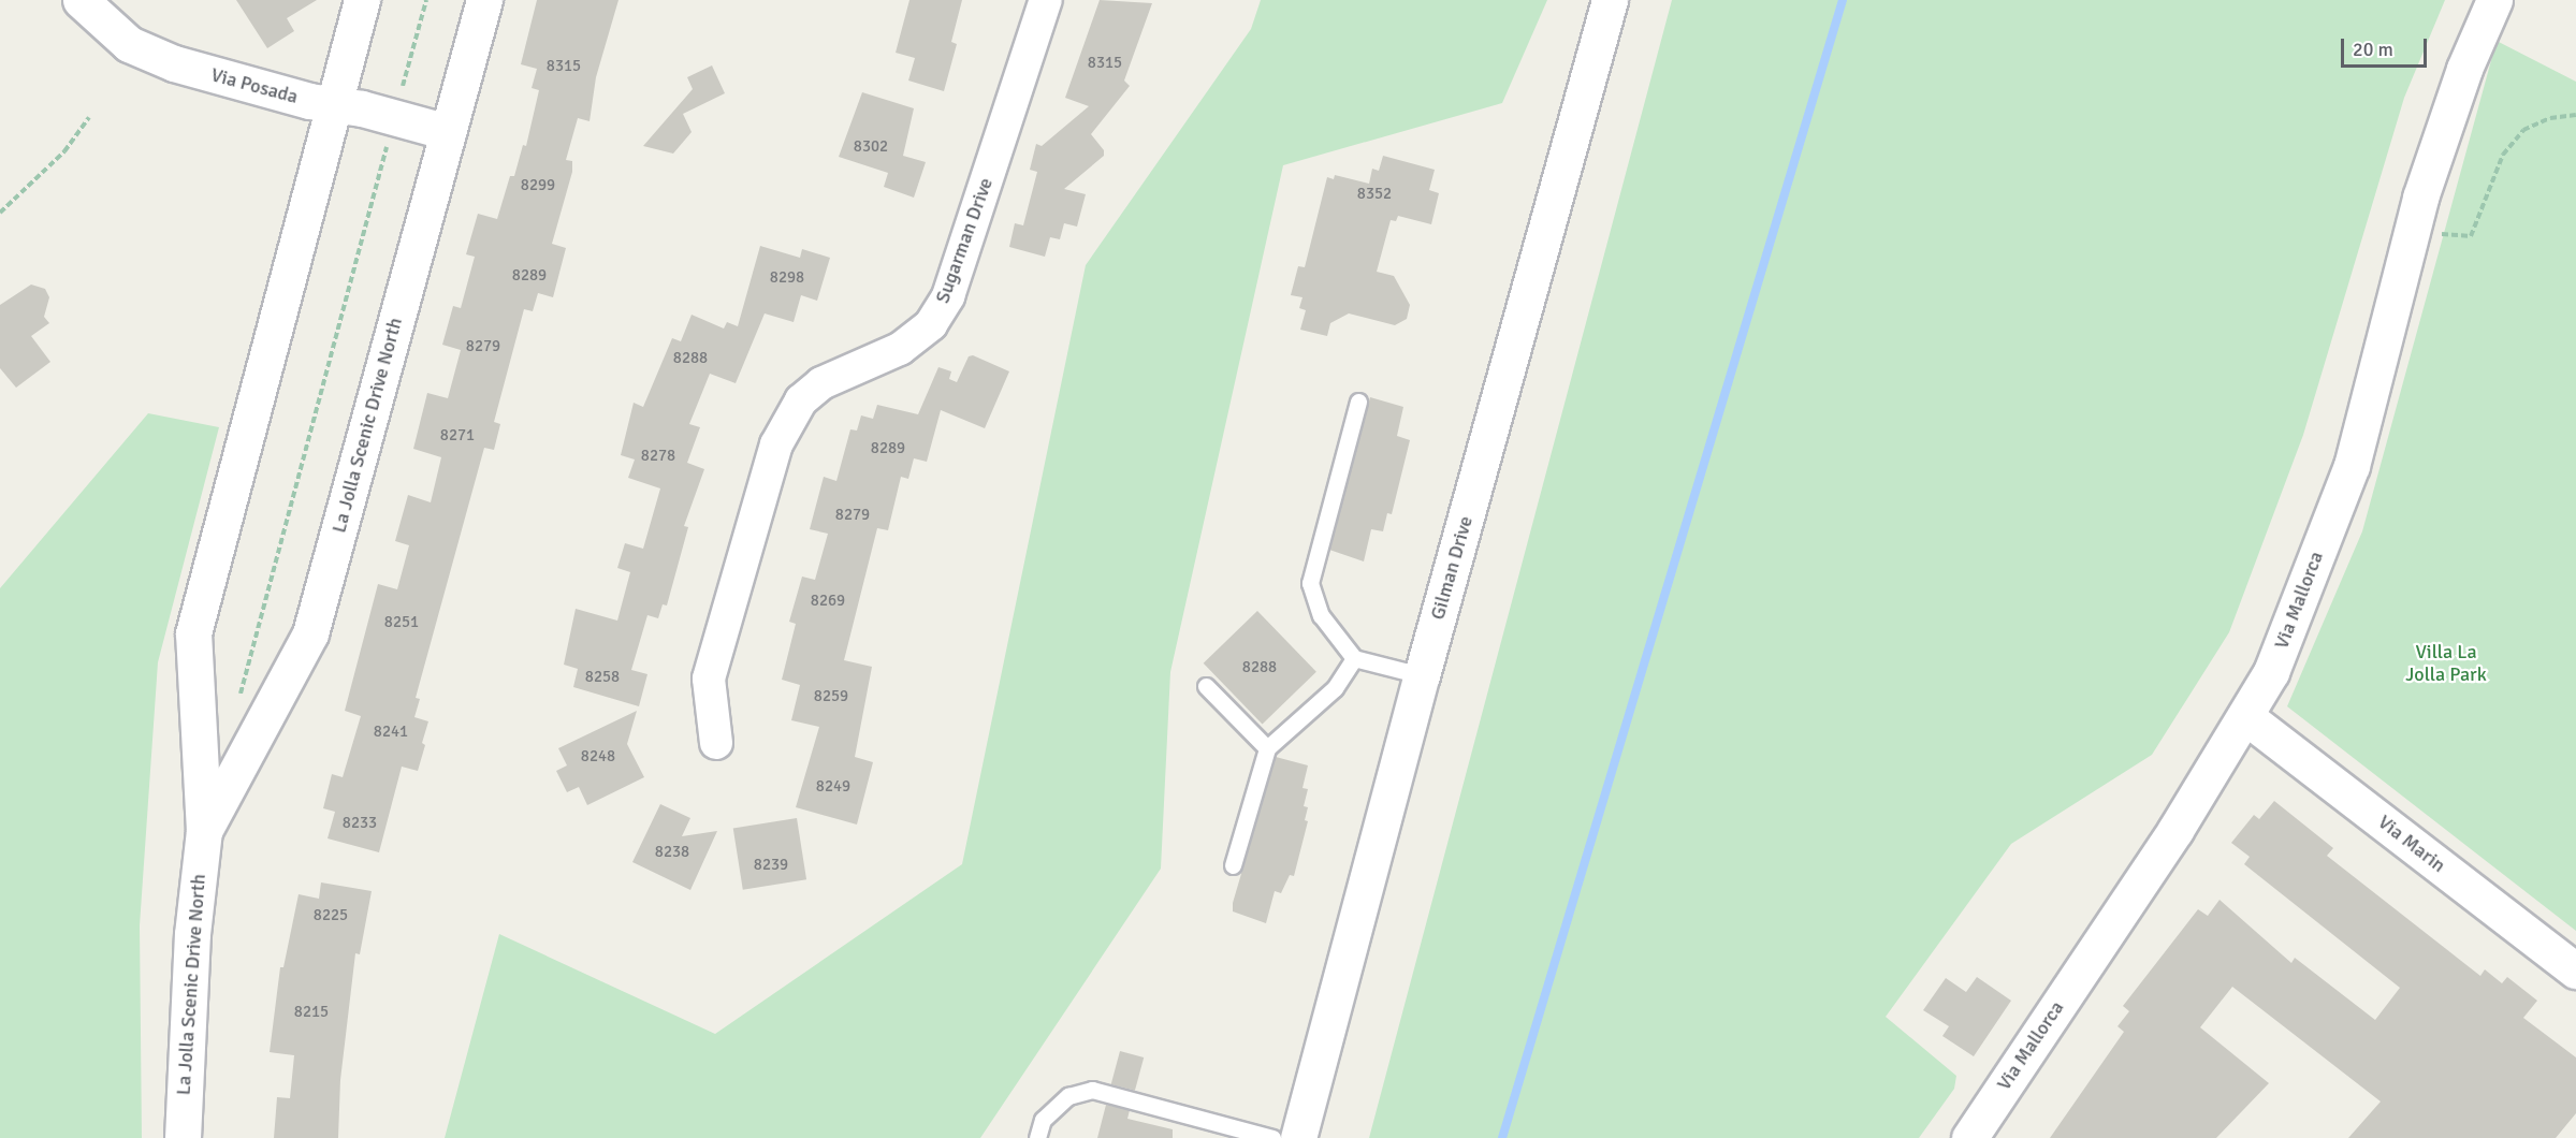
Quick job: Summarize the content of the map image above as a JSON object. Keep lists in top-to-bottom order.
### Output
{
  "streets": {
    "main road": [
      "Via Posada",
      "La Jolla Scenic Drive North",
      "Gilman Drive",
      "Via Mallorca",
      "Via Marin"
    ],
    "street": ["Sugarman Drive"]
  },
  "crossings": [
    ["Via Posada", "La Jolla Scenic Drive North"],
    ["Via Mallorca", "Via Marin"]
  ],
  "parks": ["Villa La Jolla Park"],
  "house_numbers": [
    "8315",
    "8315",
    "8302",
    "8299",
    "8352",
    "8289",
    "8298",
    "8279",
    "8288",
    "8271",
    "8289",
    "8278",
    "8279",
    "8269",
    "8251",
    "8288",
    "8258",
    "8259",
    "8241",
    "8248",
    "8249",
    "8233",
    "8238",
    "8239",
    "8225",
    "8215"
  ],
  "scale_bar": "20 m"
}
